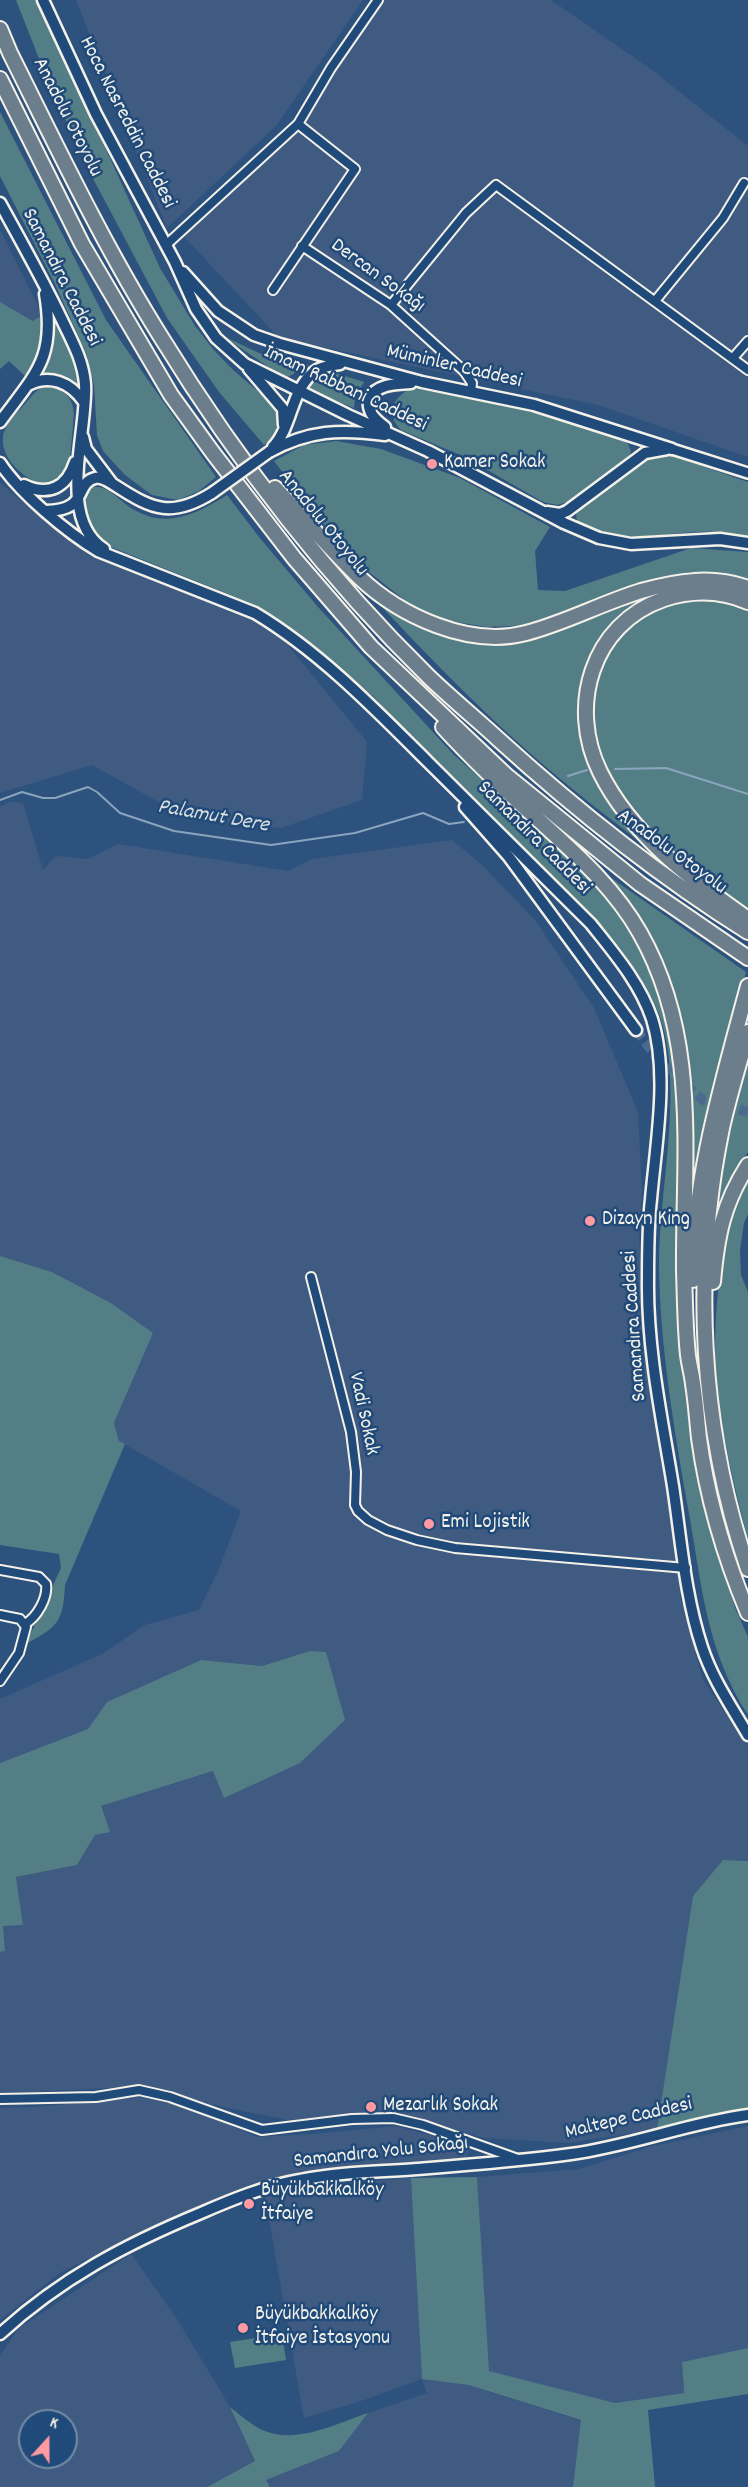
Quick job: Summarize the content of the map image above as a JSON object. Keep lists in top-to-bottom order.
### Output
{
  "streets": {
    "highway": ["Anadolu Otoyolu"],
    "main road": [
      "Hoca Nasreddin Caddesi",
      "Samandıra Caddesi",
      "Müminler Caddesi",
      "İmam Rabbani Caddesi",
      "Maltepe Caddesi",
      "Samandıra Yolu Sokağı"
    ],
    "street": ["Dercan Sokağı", "Vadi Sokak"]
  },
  "crossings": [
    ["Hoca Nasreddin Caddesi", "Müminler Caddesi"],
    ["Hoca Nasreddin Caddesi", "İmam Rabbani Caddesi"],
    ["Dercan Sokağı", "Müminler Caddesi"],
    ["Samandıra Caddesi", "Vadi Sokak"],
    ["Müminler Caddesi", "İmam Rabbani Caddesi"],
    ["Maltepe Caddesi", "Samandıra Yolu Sokağı"]
  ],
  "water": ["Palamut Dere"],
  "places": [
    "Kamer Sokak",
    "Dizayn King",
    "Emi Lojistik",
    "Mezarlık Sokak",
    "Büyükbakkalköy İtfaiye",
    "Büyükbakkalköy İtfaiye İstasyonu"
  ],
  "north": "top"
}
